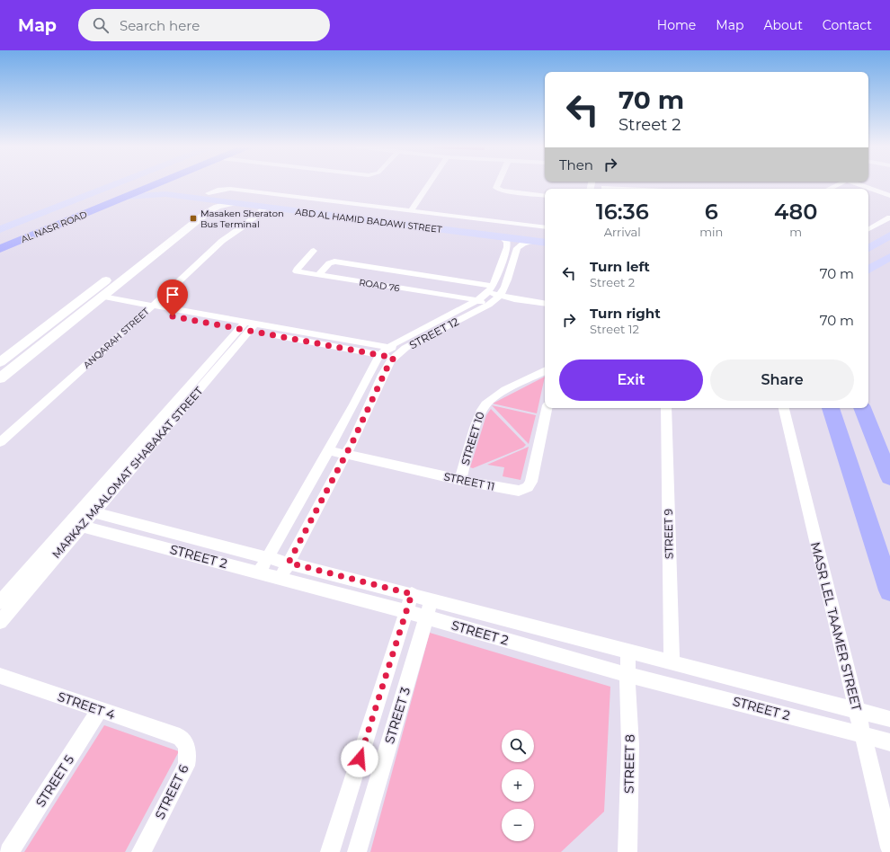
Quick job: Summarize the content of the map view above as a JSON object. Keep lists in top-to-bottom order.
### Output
{
  "streets": {
    "main road": ["ABD AL HAMID BADAWI STREET", "AL NASR ROAD"],
    "street": [
      "ROAD 76",
      "STREET 12",
      "ANQARAH STREET",
      "STREET 10",
      "MARKAZ MAALOMAT SHABAKAT STREET",
      "STREET 11",
      "STREET 9",
      "STREET 2",
      "MASR LEL TAAMER STREET",
      "STREET 4",
      "STREET 3",
      "STREET 8",
      "STREET 5",
      "STREET 6"
    ]
  },
  "crossings": [
    ["ABD AL HAMID BADAWI STREET", "AL NASR ROAD"],
    ["ABD AL HAMID BADAWI STREET", "ANQARAH STREET"],
    ["ROAD 76", "STREET 12"],
    ["STREET 12", "STREET 11"],
    ["STREET 12", "STREET 2"],
    ["STREET 10", "STREET 11"],
    ["MARKAZ MAALOMAT SHABAKAT STREET", "STREET 2"],
    ["STREET 9", "STREET 2"],
    ["STREET 2", "MASR LEL TAAMER STREET"],
    ["STREET 2", "STREET 3"],
    ["STREET 2", "STREET 8"],
    ["STREET 4", "STREET 5"],
    ["STREET 4", "STREET 6"]
  ],
  "places": {
    "transit": ["Masaken Sheraton Bus Terminal"]
  },
  "page": {
    "header": "Map",
    "search": "Search here",
    "nav": [
      "Home",
      "Map",
      "About",
      "Contact"
    ],
    "turn": ["70 m", "Street 2"],
    "then": "Then",
    "eta": [
      "16:36",
      "Arrival",
      "6",
      "min",
      "480",
      "m"
    ],
    "list": [
      {
        "name": "Turn left",
        "note": "Street 2",
        "value": "70 m"
      },
      {
        "name": "Turn right",
        "note": "Street 12",
        "value": "70 m"
      }
    ],
    "buttons": ["Exit", "Share"],
    "map_buttons": ["+", "−"]
  }
}
